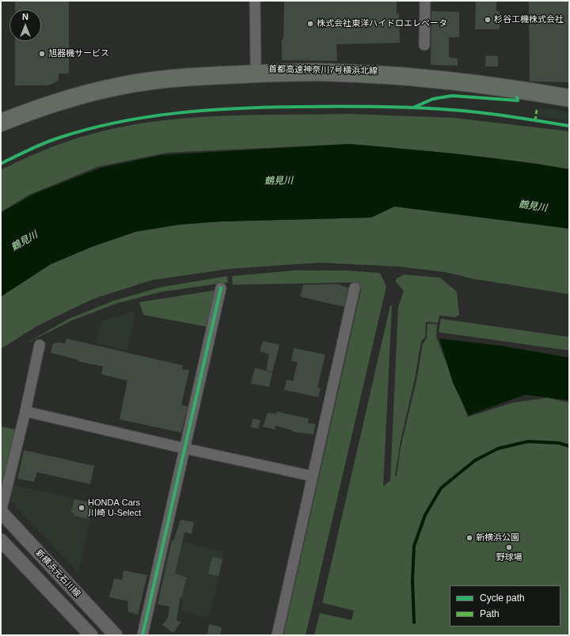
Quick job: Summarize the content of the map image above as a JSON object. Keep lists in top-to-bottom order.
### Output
{
  "streets": {
    "highway": ["首都高速神奈川7号横浜北線"],
    "street": ["新横浜元石川線"]
  },
  "water": ["鶴見川"],
  "places": [
    "杉谷工機株式会社",
    "株式会社東洋ハイドロエレベータ",
    "旭器機サービス",
    "HONDA Cars 川崎 U-Select",
    "新横浜公園",
    "野球場"
  ],
  "legend": ["Cycle path", "Path"],
  "north": "top"
}
